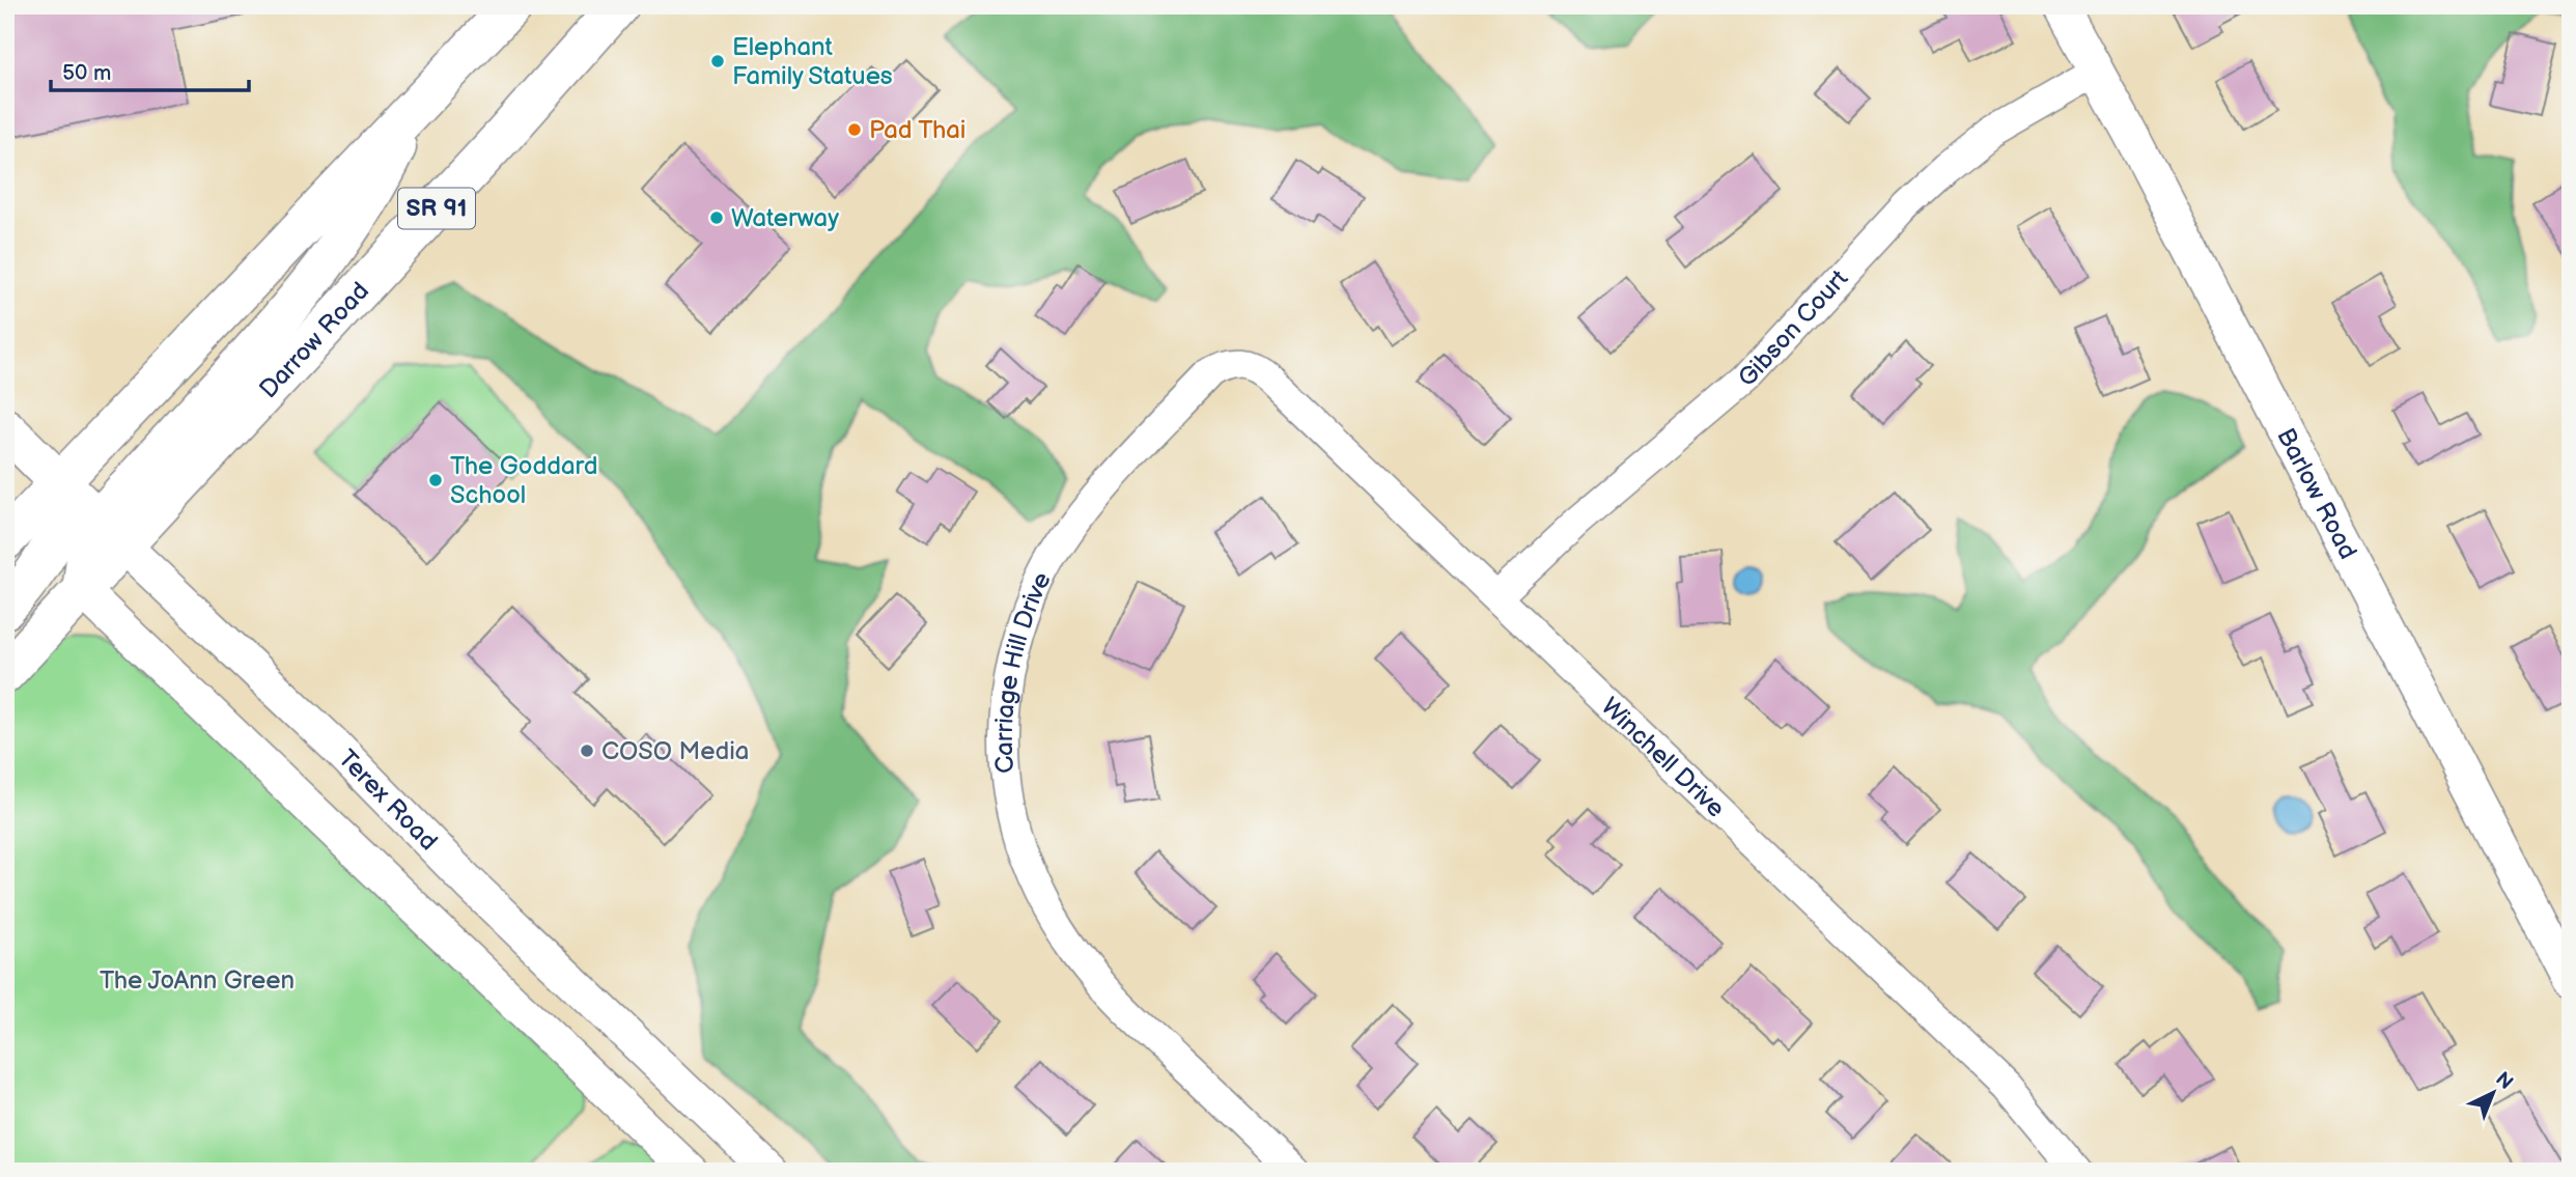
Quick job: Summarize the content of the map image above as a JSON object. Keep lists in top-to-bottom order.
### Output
{
  "streets": {
    "main road": ["SR 91", "Darrow Road", "Terex Road"],
    "street": [
      "Gibson Court",
      "Barlow Road",
      "Carriage Hill Drive",
      "Winchell Drive"
    ]
  },
  "crossings": [
    ["Gibson Court", "Barlow Road"],
    ["Gibson Court", "Winchell Drive"],
    ["Darrow Road", "Terex Road"],
    ["Carriage Hill Drive", "Winchell Drive"]
  ],
  "parks": ["The JoAnn Green"],
  "places": [
    "Elephant Family Statues",
    "Pad Thai",
    "Waterway",
    "The Goddard School",
    "COSO Media"
  ],
  "scale_bar": "50 m",
  "north": "top right"
}
